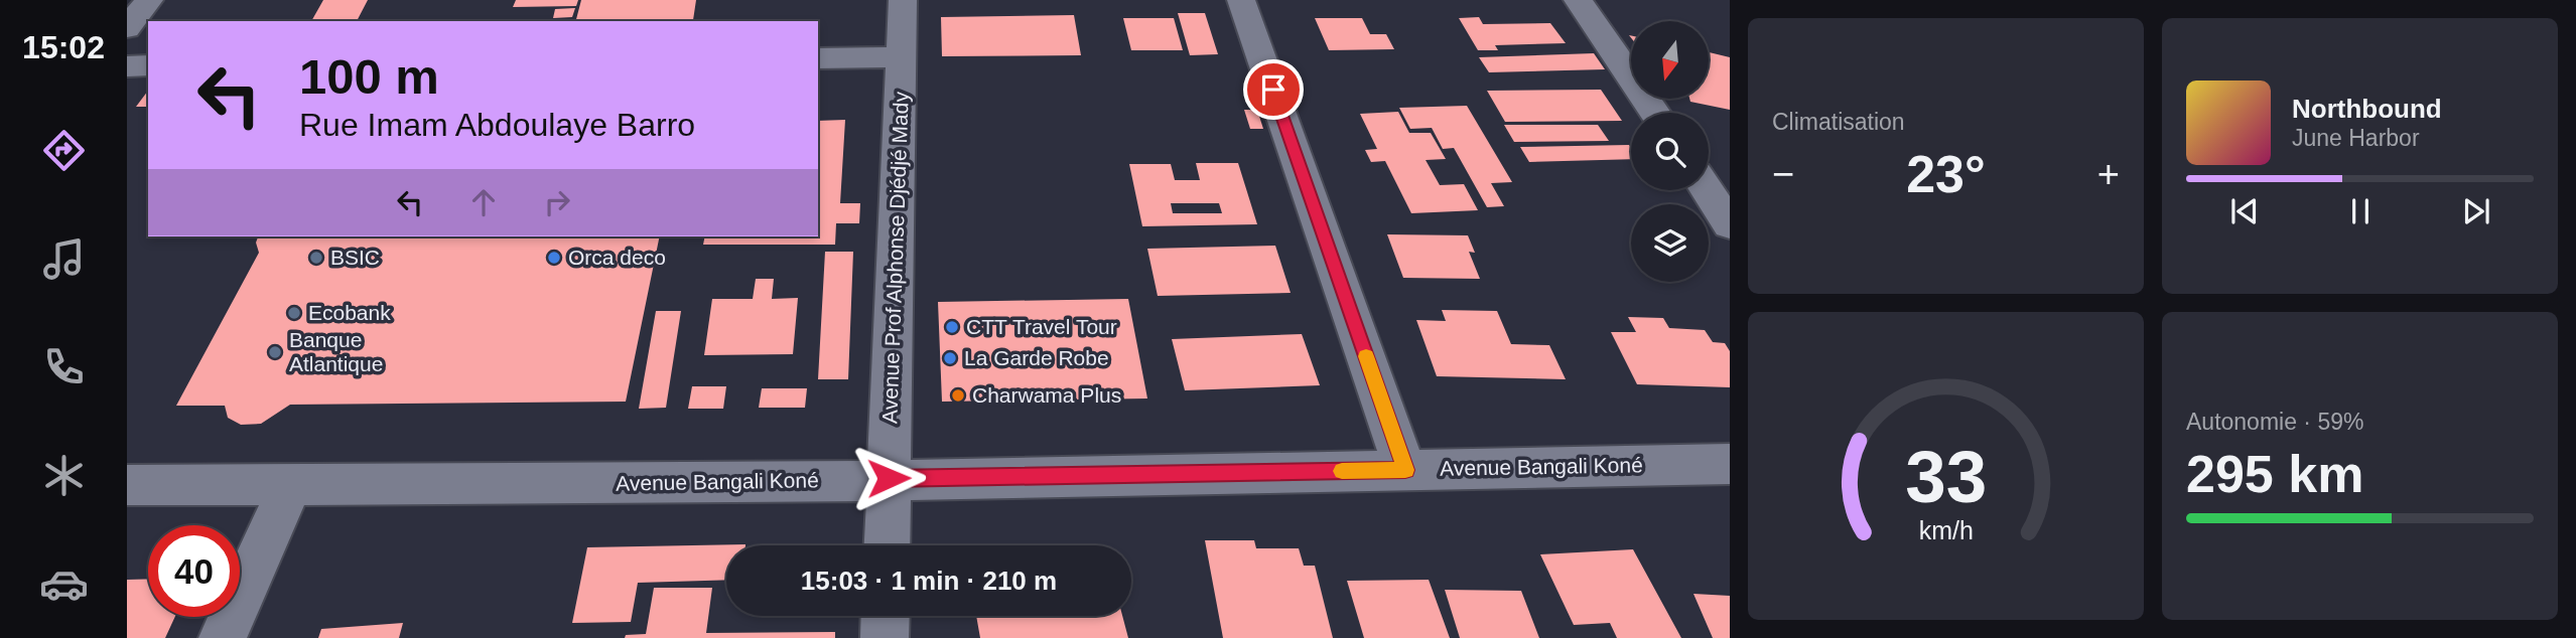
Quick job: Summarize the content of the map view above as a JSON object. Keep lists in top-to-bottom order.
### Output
{
  "streets": {
    "street": ["Avenue Prof Alphonse Djédjé Mady", "Avenue Bangali Koné"]
  },
  "crossings": [
    ["Avenue Prof Alphonse Djédjé Mady", "Avenue Bangali Koné"]
  ],
  "places": [
    "BSIC",
    "Orca deco",
    "Ecobank",
    "CTT Travel Tour",
    "Banque Atlantique",
    "La Garde Robe",
    "Charwama Plus"
  ],
  "north": "bottom",
  "page": {
    "tabs": "15:02",
    "tile": [
      "Climatisation",
      ["Autonomie · 59%", "295 km"]
    ],
    "turn": ["100 m", "Rue Imam Abdoulaye Barro"],
    "song": ["Northbound", "June Harbor"],
    "heat": ["−", "23°", "+"],
    "limit": "40",
    "trip": "15:03 · 1 min · 210 m",
    "gauge": ["33", "km/h"]
  }
}
